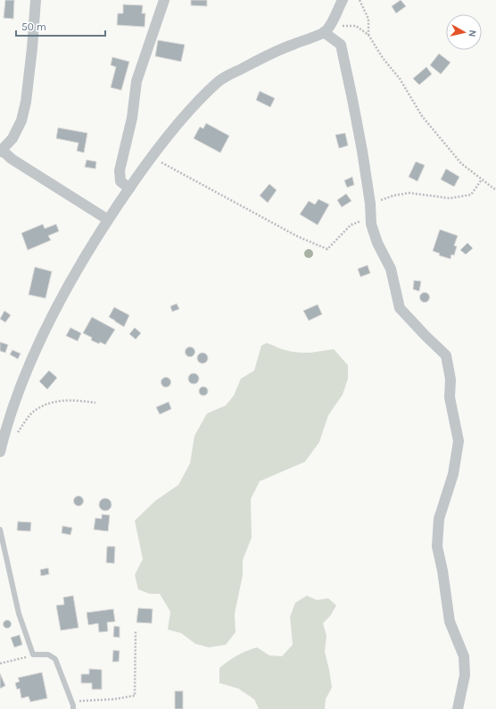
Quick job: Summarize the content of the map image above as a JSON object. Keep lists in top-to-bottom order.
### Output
{
  "scale_bar": "50 m",
  "north": "right"
}
